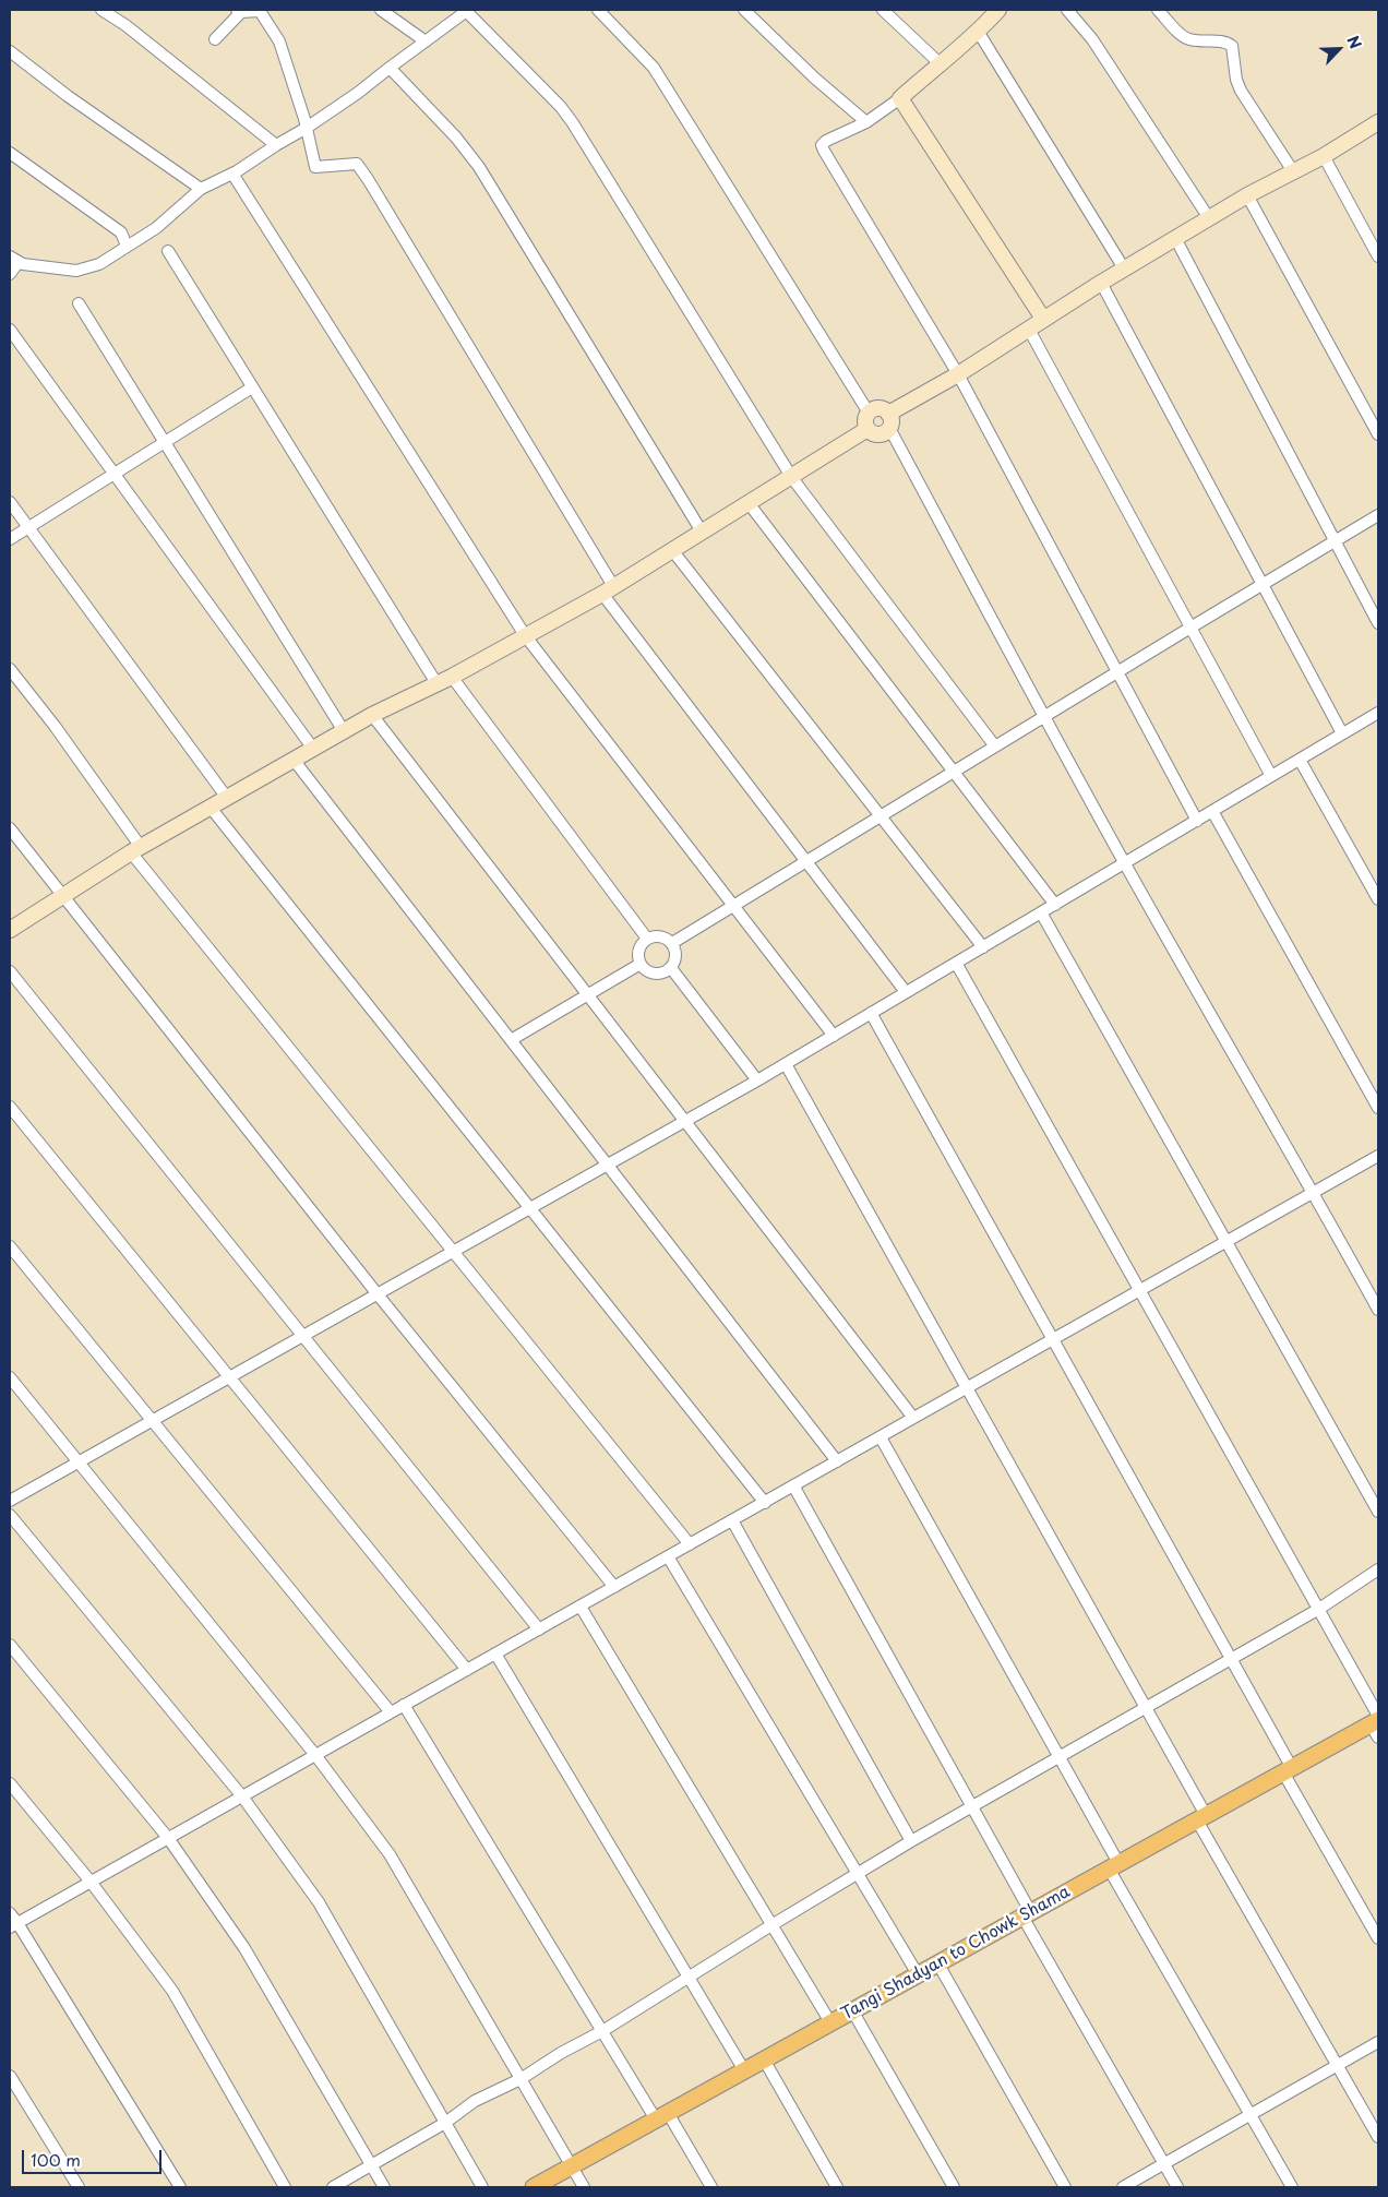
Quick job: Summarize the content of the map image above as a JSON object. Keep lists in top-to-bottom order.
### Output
{
  "streets": {
    "main road": ["Tangi Shadyan to Chowk Shama"]
  },
  "scale_bar": "100 m",
  "north": "top right"
}
